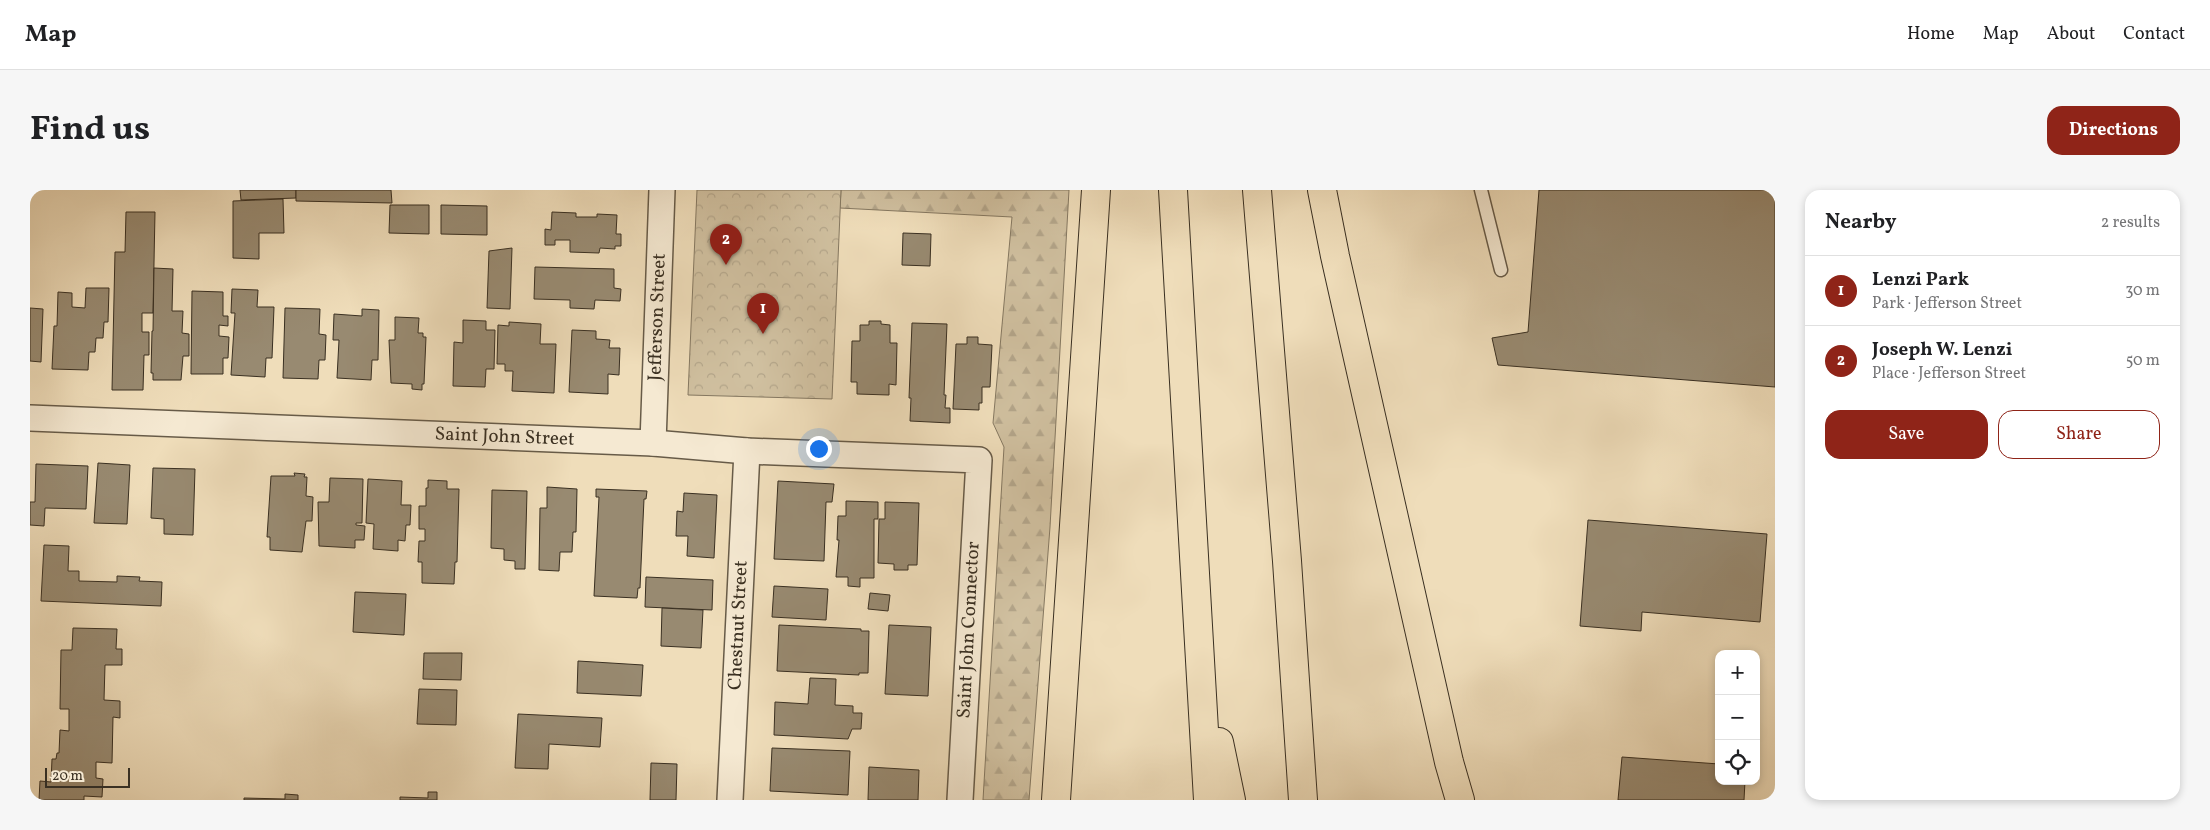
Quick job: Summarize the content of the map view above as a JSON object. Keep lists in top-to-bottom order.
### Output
{
  "streets": {
    "street": [
      "Jefferson Street",
      "Saint John Street",
      "Chestnut Street",
      "Saint John Connector"
    ]
  },
  "crossings": [
    ["Jefferson Street", "Saint John Street"],
    ["Saint John Street", "Chestnut Street"],
    ["Saint John Street", "Saint John Connector"]
  ],
  "scale_bar": "20 m",
  "page": {
    "header": "Map",
    "nav": [
      "Home",
      "Map",
      "About",
      "Contact"
    ],
    "title": "Find us",
    "buttons": [
      "Directions",
      ["Save", "Share"]
    ],
    "heading": ["Nearby", "2 results"],
    "pins": ["2", "1"],
    "list": [
      {
        "mark": "1",
        "name": "Lenzi Park",
        "note": "Park · Jefferson Street",
        "value": "30 m"
      },
      {
        "mark": "2",
        "name": "Joseph W. Lenzi",
        "note": "Place · Jefferson Street",
        "value": "50 m"
      }
    ],
    "map_buttons": ["+", "−"],
    "scale": "20 m"
  }
}
